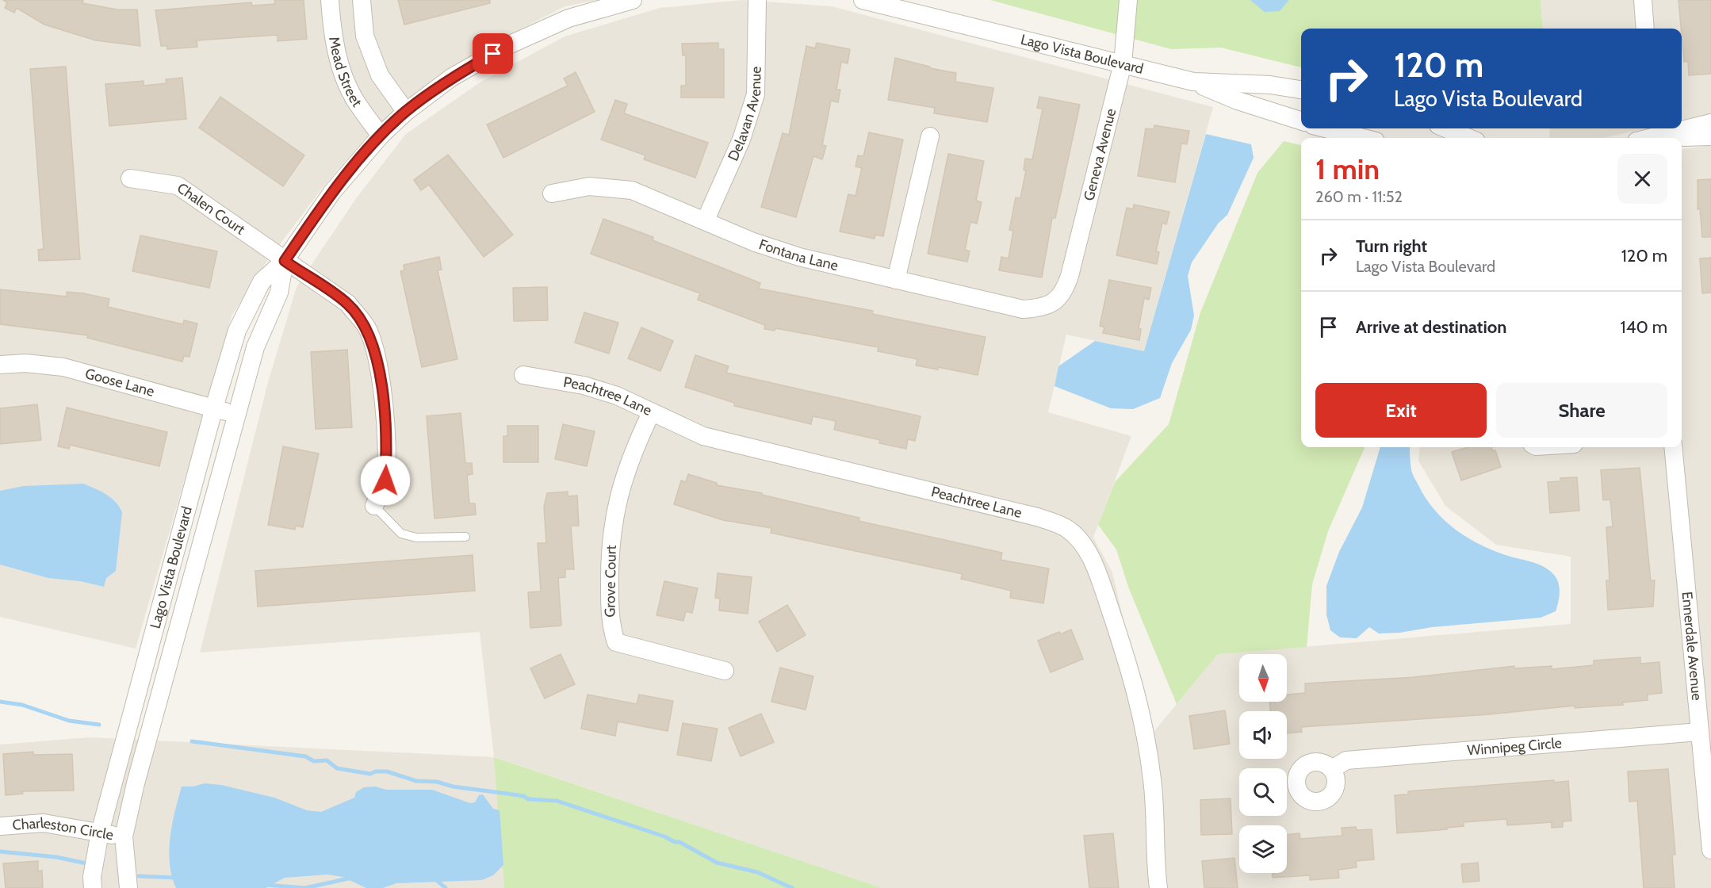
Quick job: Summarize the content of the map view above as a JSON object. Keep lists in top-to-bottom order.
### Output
{
  "streets": {
    "street": [
      "Lago Vista Boulevard",
      "Mead Street",
      "Delavan Avenue",
      "Geneva Avenue",
      "Chalen Court",
      "Fontana Lane",
      "Goose Lane",
      "Peachtree Lane",
      "Grove Court",
      "Ennerdale Avenue",
      "Winnipeg Circle",
      "Charleston Circle"
    ]
  },
  "crossings": [
    ["Lago Vista Boulevard", "Mead Street"],
    ["Lago Vista Boulevard", "Geneva Avenue"],
    ["Lago Vista Boulevard", "Chalen Court"],
    ["Lago Vista Boulevard", "Goose Lane"],
    ["Lago Vista Boulevard", "Charleston Circle"],
    ["Delavan Avenue", "Fontana Lane"],
    ["Geneva Avenue", "Fontana Lane"],
    ["Peachtree Lane", "Grove Court"],
    ["Ennerdale Avenue", "Winnipeg Circle"]
  ],
  "north": "bottom",
  "page": {
    "turn": ["120 m", "Lago Vista Boulevard"],
    "heading": ["1 min", "260 m · 11:52"],
    "list": [
      {
        "name": "Turn right",
        "note": "Lago Vista Boulevard",
        "value": "120 m"
      },
      {
        "name": "Arrive at destination",
        "value": "140 m"
      }
    ],
    "buttons": ["Exit", "Share"]
  }
}
